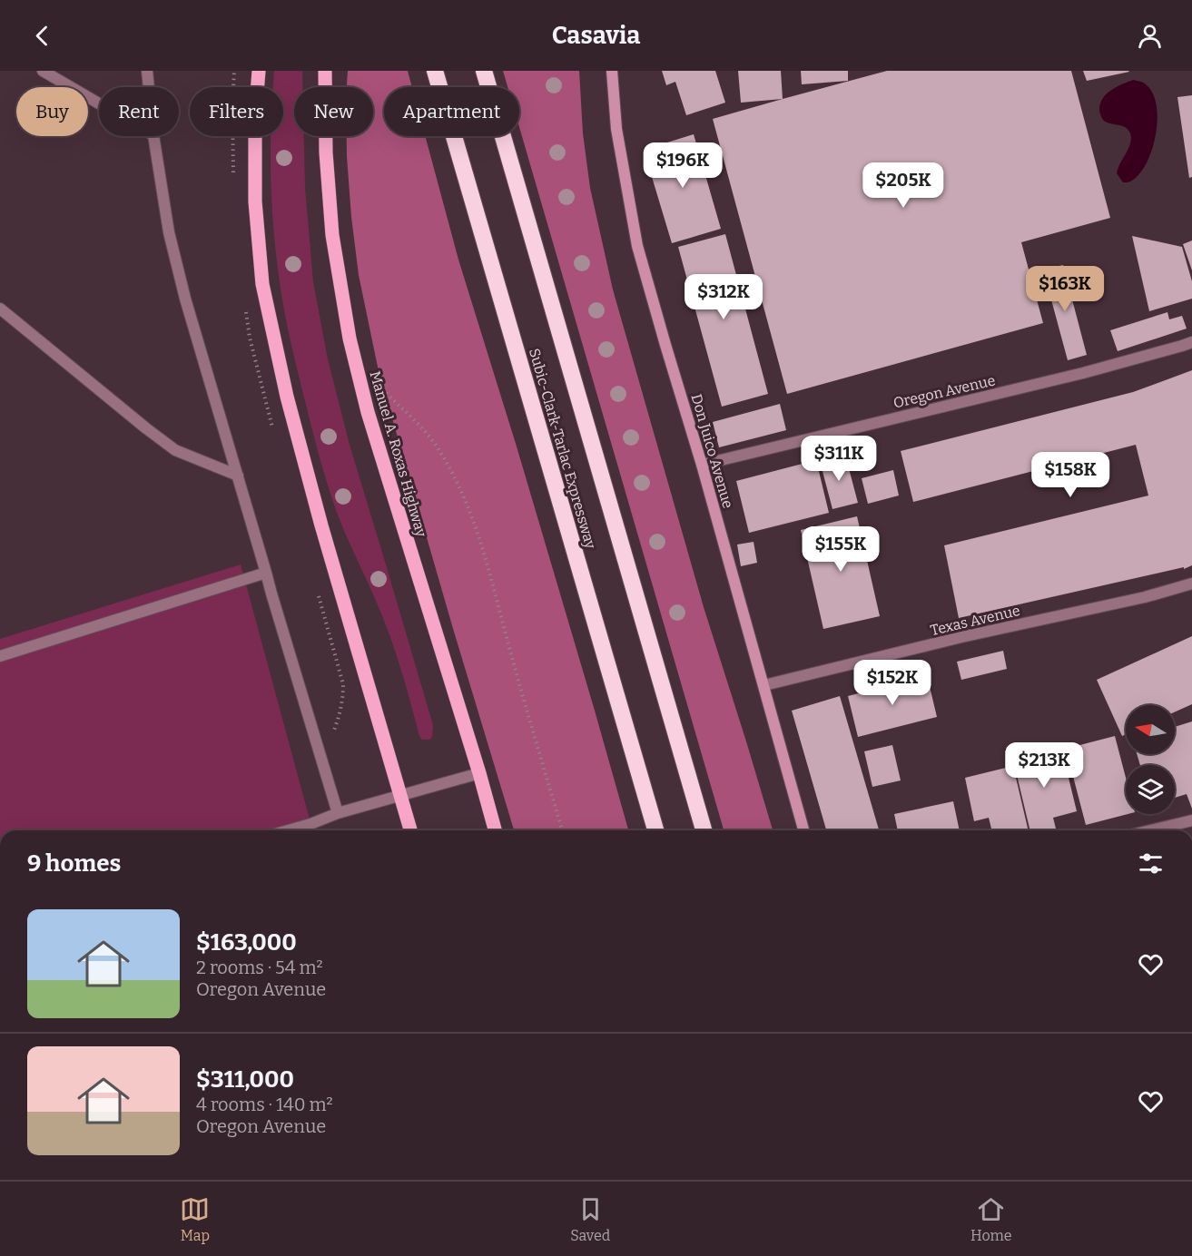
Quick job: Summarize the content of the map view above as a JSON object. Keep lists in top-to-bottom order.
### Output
{
  "streets": {
    "highway": ["Subic-Clark-Tarlac Expressway"],
    "main road": ["Don Juico Avenue", "Manuel A. Roxas Highway"],
    "street": ["Oregon Avenue", "Texas Avenue"]
  },
  "crossings": [
    ["Oregon Avenue", "Don Juico Avenue"],
    ["Don Juico Avenue", "Texas Avenue"]
  ],
  "north": "left",
  "page": {
    "header": "Casavia",
    "chip": [
      "Buy",
      "Rent",
      "Filters",
      "New",
      "Apartment"
    ],
    "price": [
      "$196K",
      "$205K",
      "$163K",
      "$312K",
      "$311K",
      "$158K",
      "$155K",
      "$152K",
      "$213K"
    ],
    "heading": "9 homes",
    "list": [
      {
        "name": "$163,000",
        "note": "2 rooms · 54 m² · Oregon Avenue"
      },
      {
        "name": "$311,000",
        "note": "4 rooms · 140 m² · Oregon Avenue"
      }
    ],
    "tabs": ["Map", "Saved", "Home"]
  }
}
